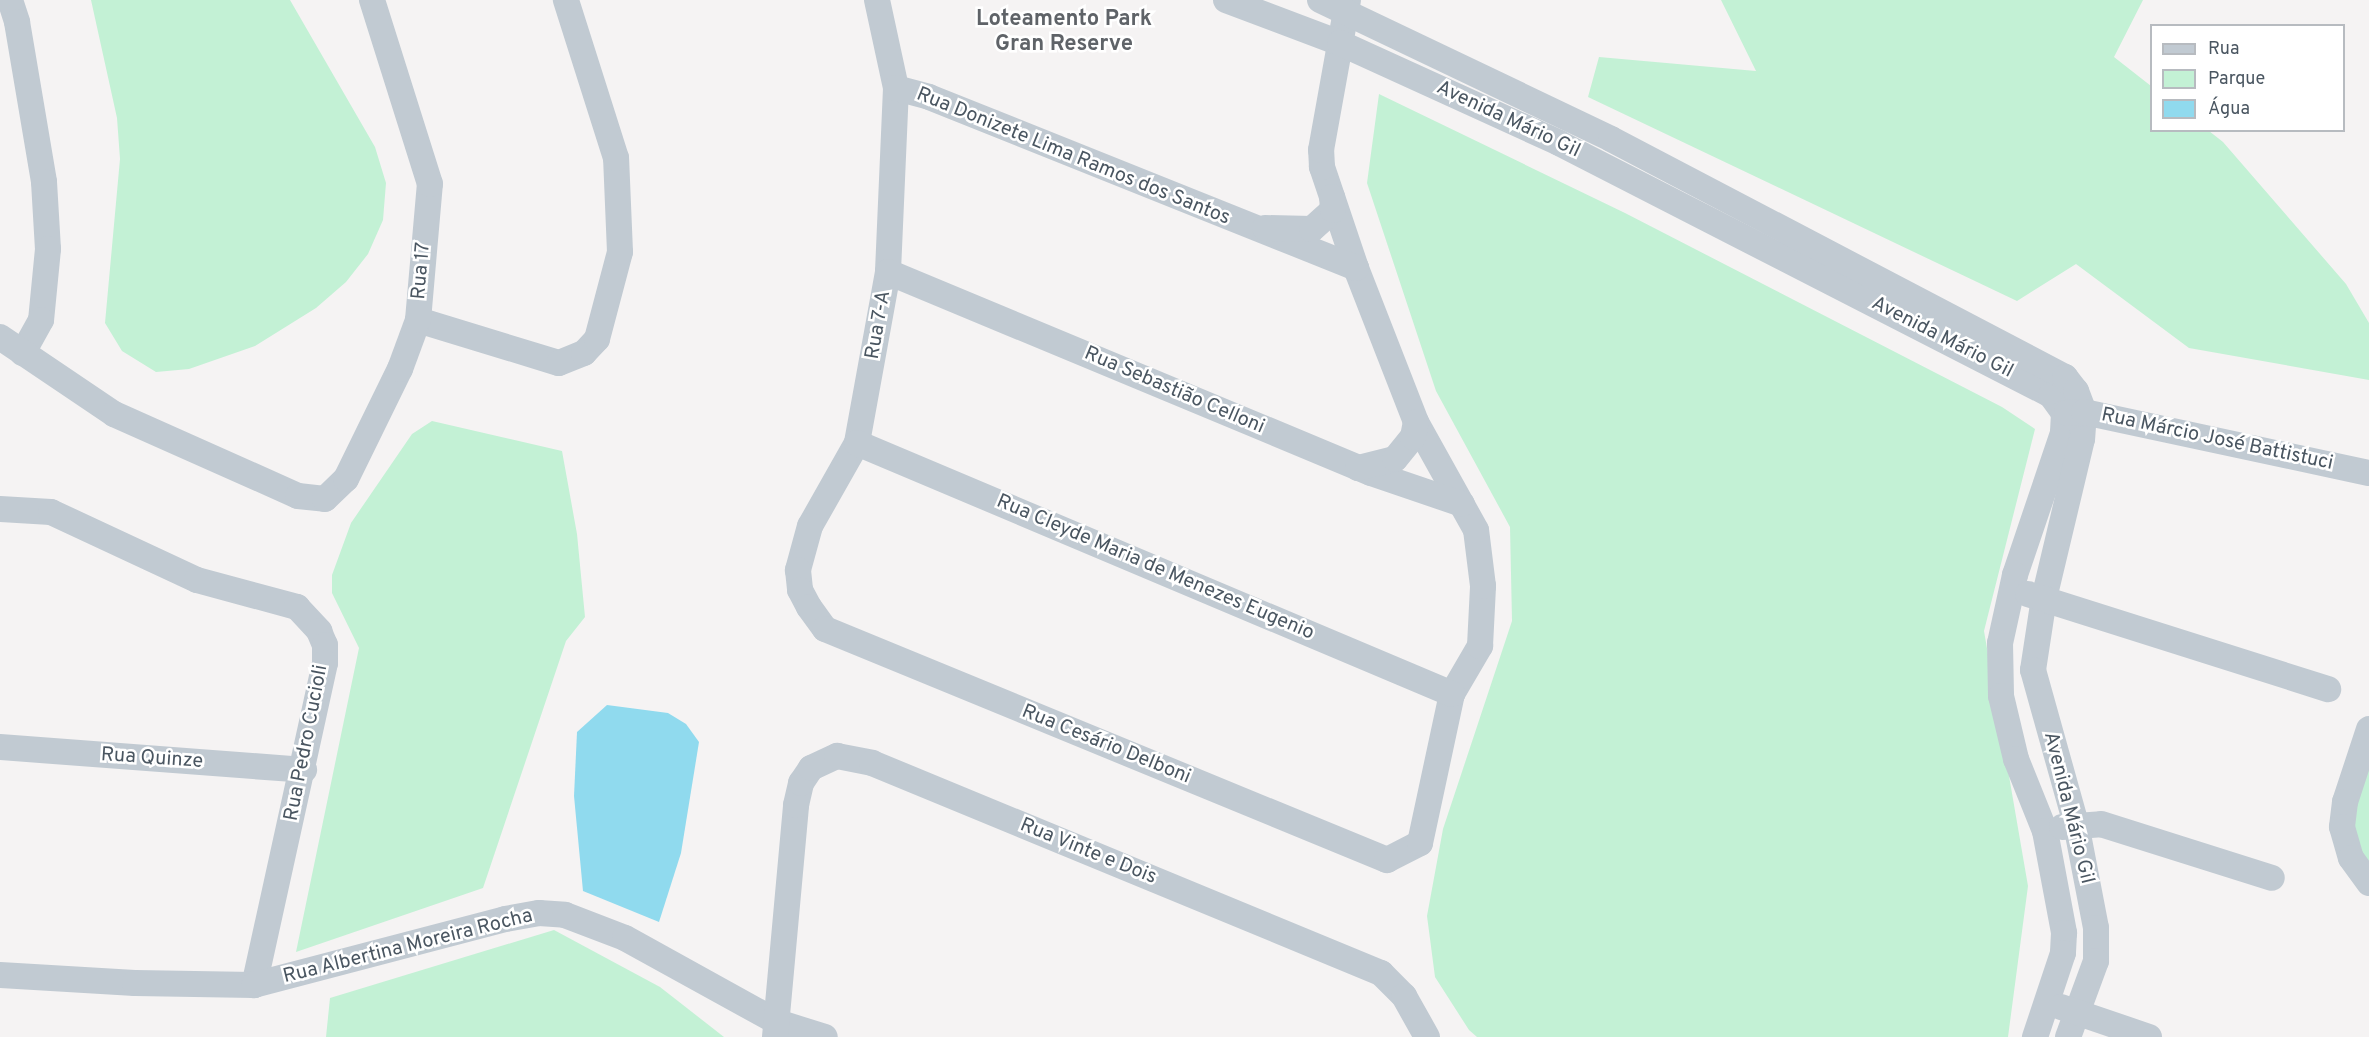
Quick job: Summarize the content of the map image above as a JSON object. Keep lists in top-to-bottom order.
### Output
{
  "streets": {
    "street": [
      "Avenida Mário Gil",
      "Rua Donizete Lima Ramos dos Santos",
      "Rua 17",
      "Rua 7-A",
      "Rua Sebastião Celloni",
      "Rua Márcio José Battistuci",
      "Rua Cleyde Maria de Menezes Eugenio",
      "Rua Pedro Cucioli",
      "Rua Cesário Delboni",
      "Rua Quinze",
      "Rua Vinte e Dois",
      "Rua Albertina Moreira Rocha"
    ]
  },
  "crossings": [
    ["Avenida Mário Gil", "Rua Márcio José Battistuci"],
    ["Rua Donizete Lima Ramos dos Santos", "Rua 7-A"],
    ["Rua 7-A", "Rua Sebastião Celloni"],
    ["Rua 7-A", "Rua Cleyde Maria de Menezes Eugenio"],
    ["Rua 7-A", "Rua Cesário Delboni"],
    ["Rua Cleyde Maria de Menezes Eugenio", "Rua Cesário Delboni"],
    ["Rua Pedro Cucioli", "Rua Quinze"],
    ["Rua Pedro Cucioli", "Rua Albertina Moreira Rocha"],
    ["Rua Vinte e Dois", "Rua Albertina Moreira Rocha"]
  ],
  "districts": ["Loteamento Park Gran Reserve"],
  "legend": ["Rua", "Parque", "Água"]
}
